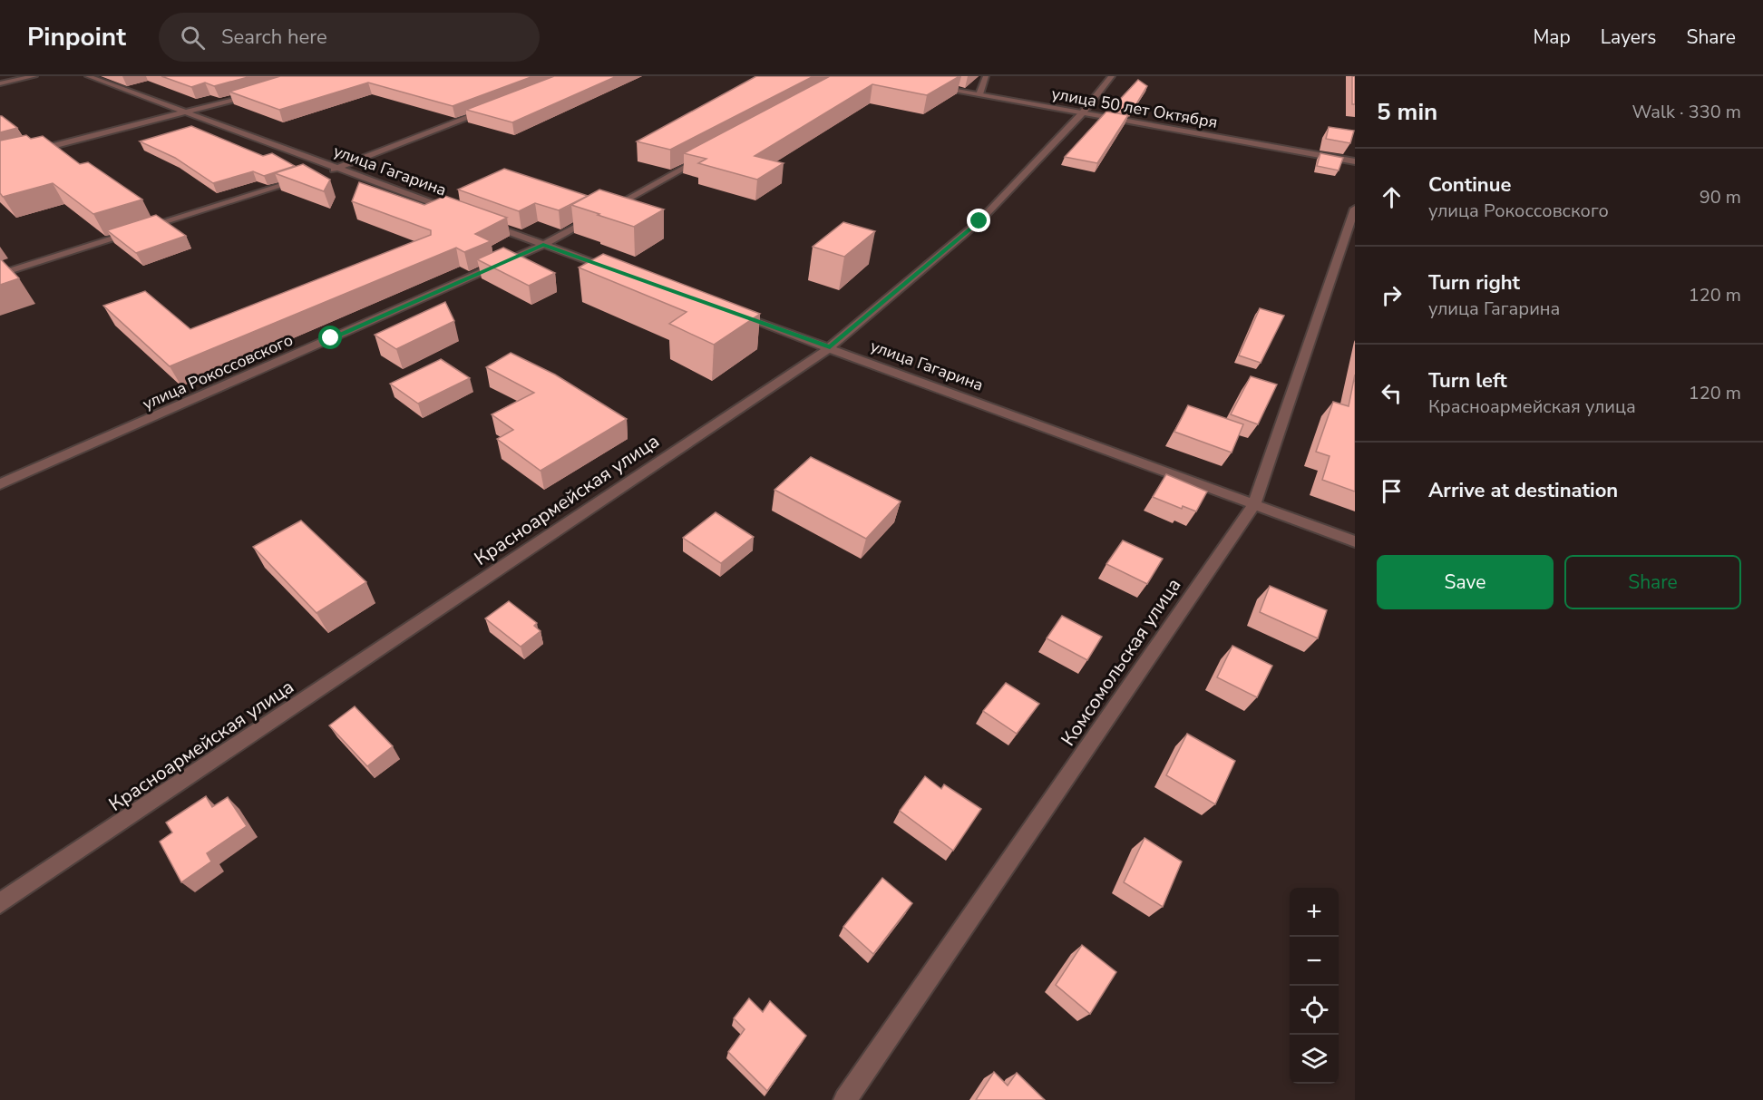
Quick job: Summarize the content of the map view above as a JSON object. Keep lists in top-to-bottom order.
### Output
{
  "streets": {
    "street": [
      "улица 50 лет Октября",
      "улица Гагарина",
      "улица Рокоссовского",
      "Красноармейская улица",
      "Комсомольская улица"
    ]
  },
  "crossings": [
    ["улица 50 лет Октября", "Красноармейская улица"],
    ["улица Гагарина", "Красноармейская улица"],
    ["улица Гагарина", "Комсомольская улица"]
  ],
  "page": {
    "header": "Pinpoint",
    "search": "Search here",
    "nav": ["Map", "Layers", "Share"],
    "heading": ["5 min", "Walk · 330 m"],
    "list": [
      ["Continue", "улица Рокоссовского", "90 m"],
      ["Turn right", "улица Гагарина", "120 m"],
      ["Turn left", "Красноармейская улица", "120 m"],
      "Arrive at destination"
    ],
    "buttons": ["Save", "Share"],
    "map_buttons": ["+", "−"]
  }
}
